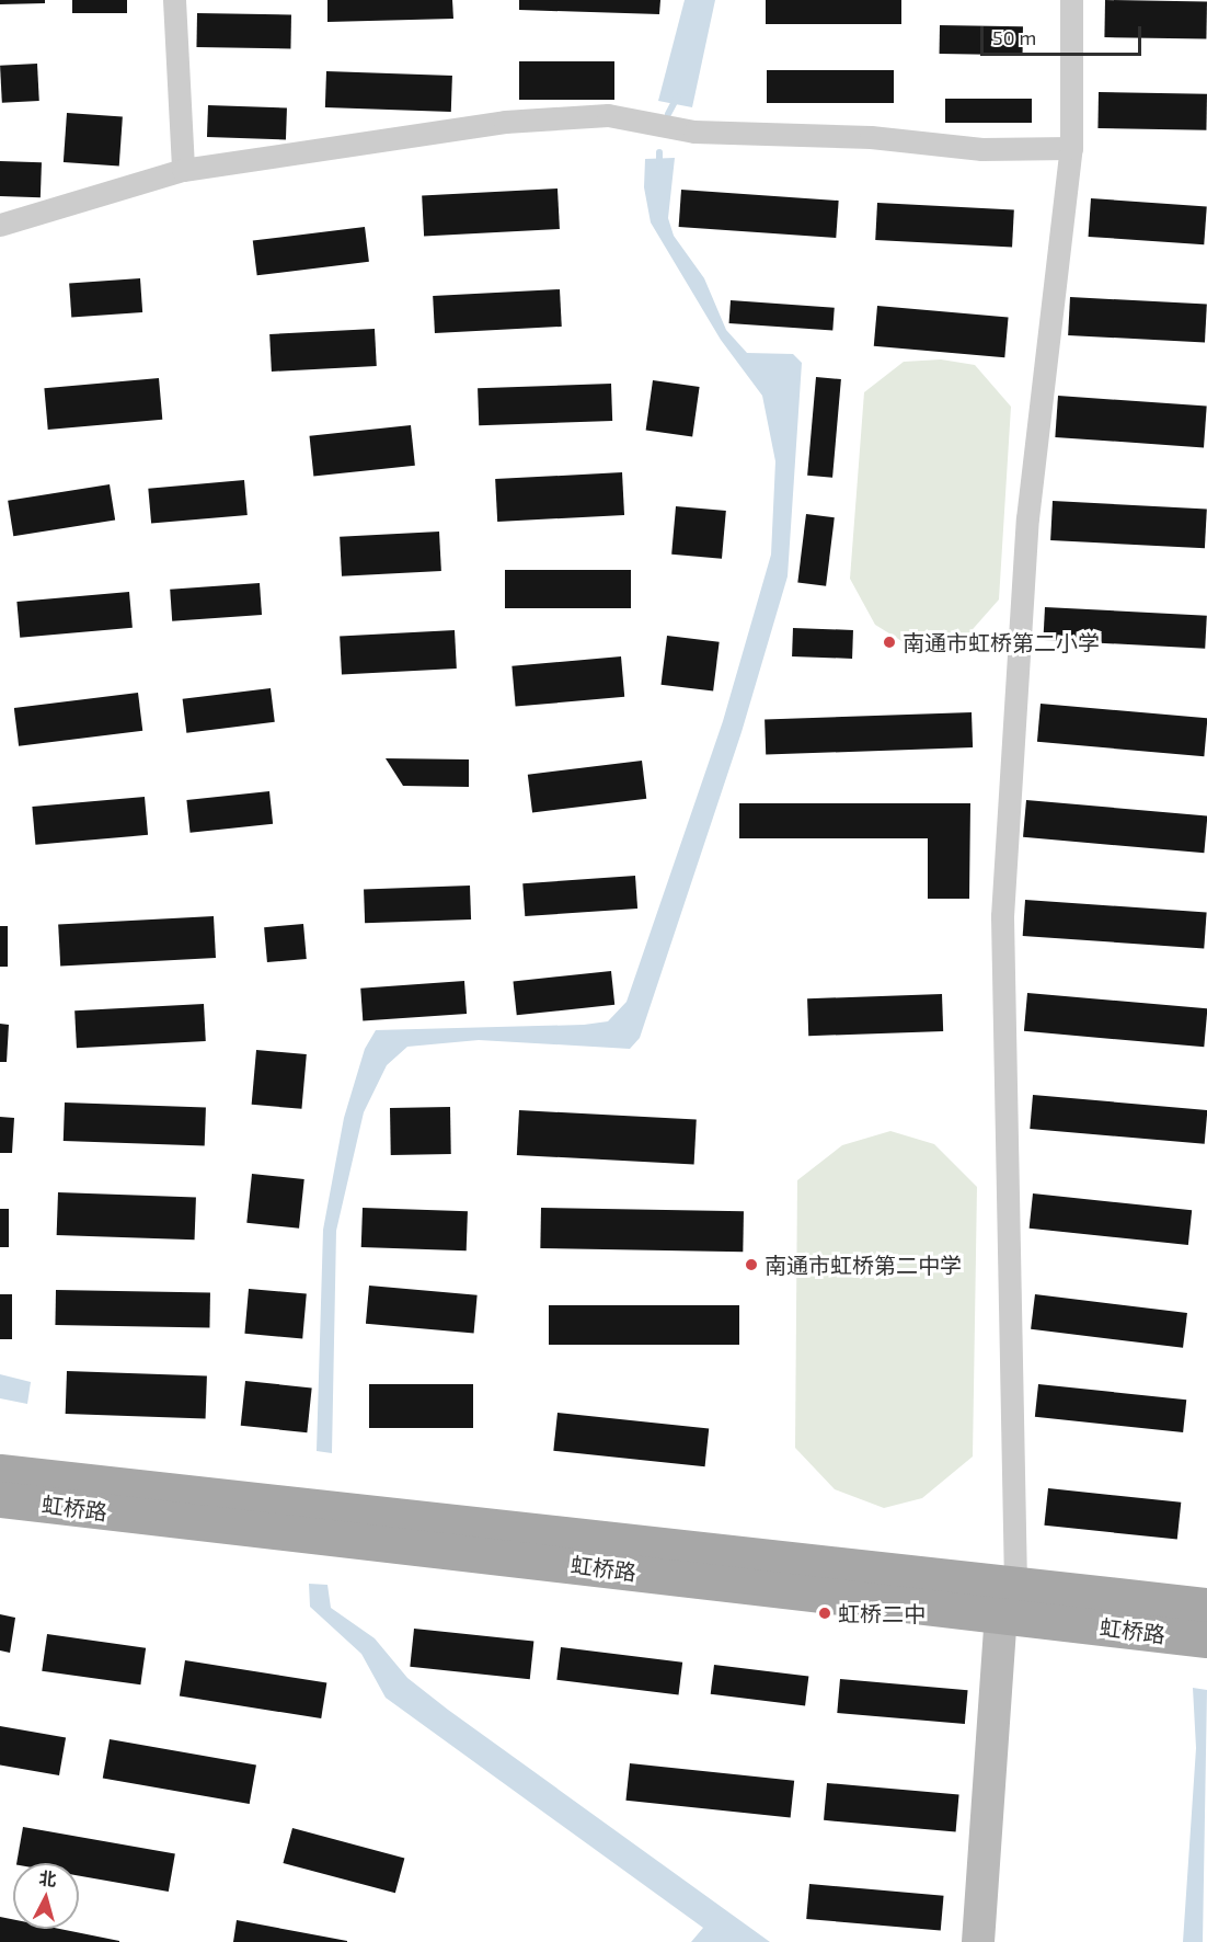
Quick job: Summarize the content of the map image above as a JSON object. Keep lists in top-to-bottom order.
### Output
{
  "streets": {
    "main road": ["虹桥路"]
  },
  "places": ["南通市虹桥第二小学", "南通市虹桥第二中学", "虹桥二中"],
  "scale_bar": "50 m",
  "north": "top"
}
